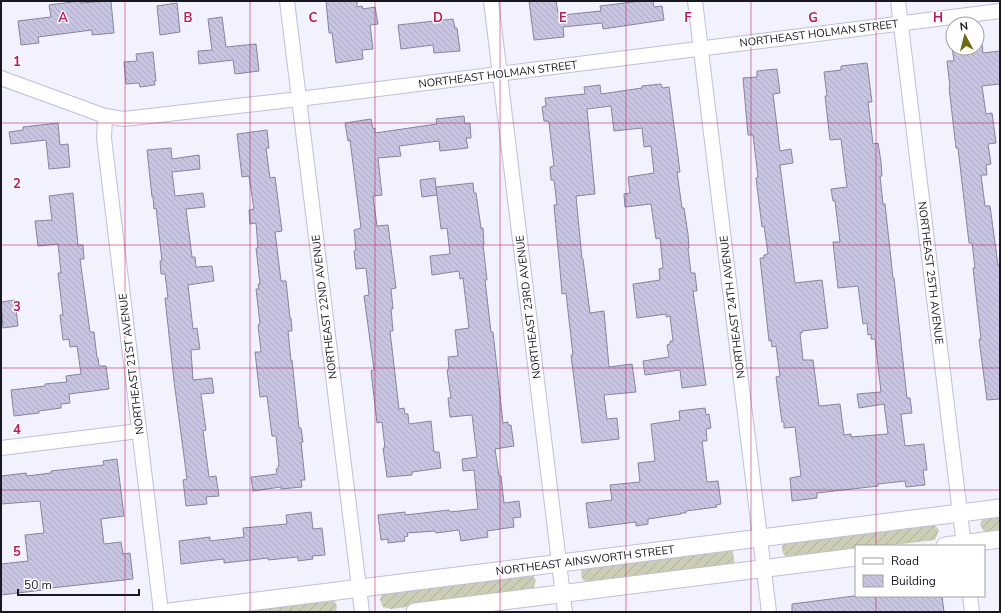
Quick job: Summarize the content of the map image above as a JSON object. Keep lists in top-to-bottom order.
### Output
{
  "streets": {
    "street": [
      "NORTHEAST HOLMAN STREET",
      "NORTHEAST 25TH AVENUE",
      "NORTHEAST 22ND AVENUE",
      "NORTHEAST 23RD AVENUE",
      "NORTHEAST 24TH AVENUE",
      "NORTHEAST 21ST AVENUE",
      "NORTHEAST AINSWORTH STREET"
    ]
  },
  "crossings": [
    ["NORTHEAST HOLMAN STREET", "NORTHEAST 25TH AVENUE"],
    ["NORTHEAST HOLMAN STREET", "NORTHEAST 22ND AVENUE"],
    ["NORTHEAST HOLMAN STREET", "NORTHEAST 23RD AVENUE"],
    ["NORTHEAST HOLMAN STREET", "NORTHEAST 24TH AVENUE"],
    ["NORTHEAST HOLMAN STREET", "NORTHEAST 21ST AVENUE"],
    ["NORTHEAST 25TH AVENUE", "NORTHEAST AINSWORTH STREET"],
    ["NORTHEAST 22ND AVENUE", "NORTHEAST AINSWORTH STREET"],
    ["NORTHEAST 23RD AVENUE", "NORTHEAST AINSWORTH STREET"],
    ["NORTHEAST 24TH AVENUE", "NORTHEAST AINSWORTH STREET"]
  ],
  "legend": ["Road", "Building"],
  "scale_bar": "50 m",
  "north": "top",
  "grid": {
    "columns": [
      "A",
      "B",
      "C",
      "D",
      "E",
      "F",
      "G",
      "H"
    ],
    "rows": [
      "1",
      "2",
      "3",
      "4",
      "5"
    ]
  }
}
